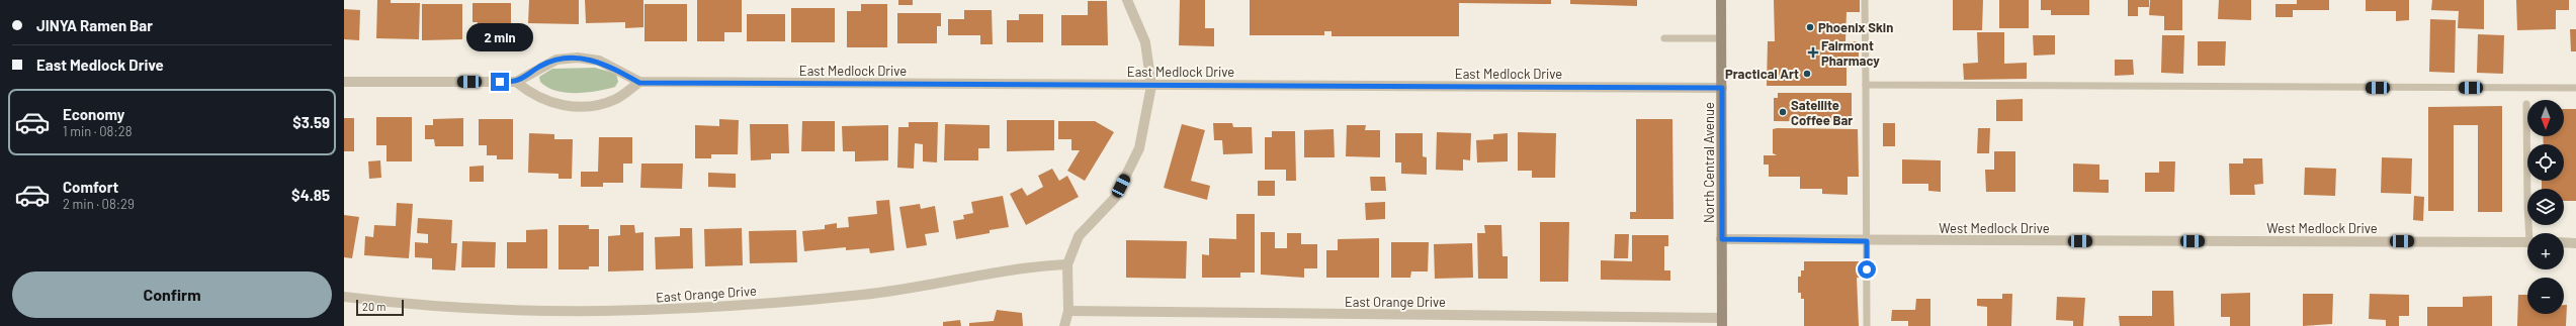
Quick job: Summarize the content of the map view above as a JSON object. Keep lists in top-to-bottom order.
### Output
{
  "streets": {
    "main road": ["North Central Avenue"],
    "street": ["East Medlock Drive", "West Medlock Drive", "East Orange Drive"]
  },
  "crossings": [
    ["East Medlock Drive", "North Central Avenue"],
    ["North Central Avenue", "West Medlock Drive"],
    ["North Central Avenue", "East Orange Drive"]
  ],
  "places": {
    "other": ["Phoenix Skin", "Practical Art", "Satellite Coffee Bar"],
    "health": ["Fairmont Pharmacy"]
  },
  "scale_bar": "20 m",
  "north": "bottom",
  "page": {
    "banner": ["JINYA Ramen Bar", "East Medlock Drive"],
    "bubble": "2 min",
    "list": [
      {
        "name": "Economy",
        "note": "1 min · 08:28",
        "value": "$3.59"
      },
      {
        "name": "Comfort",
        "note": "2 min · 08:29",
        "value": "$4.85"
      }
    ],
    "map_buttons": ["+", "−"],
    "buttons": "Confirm",
    "scale": "20 m"
  }
}
